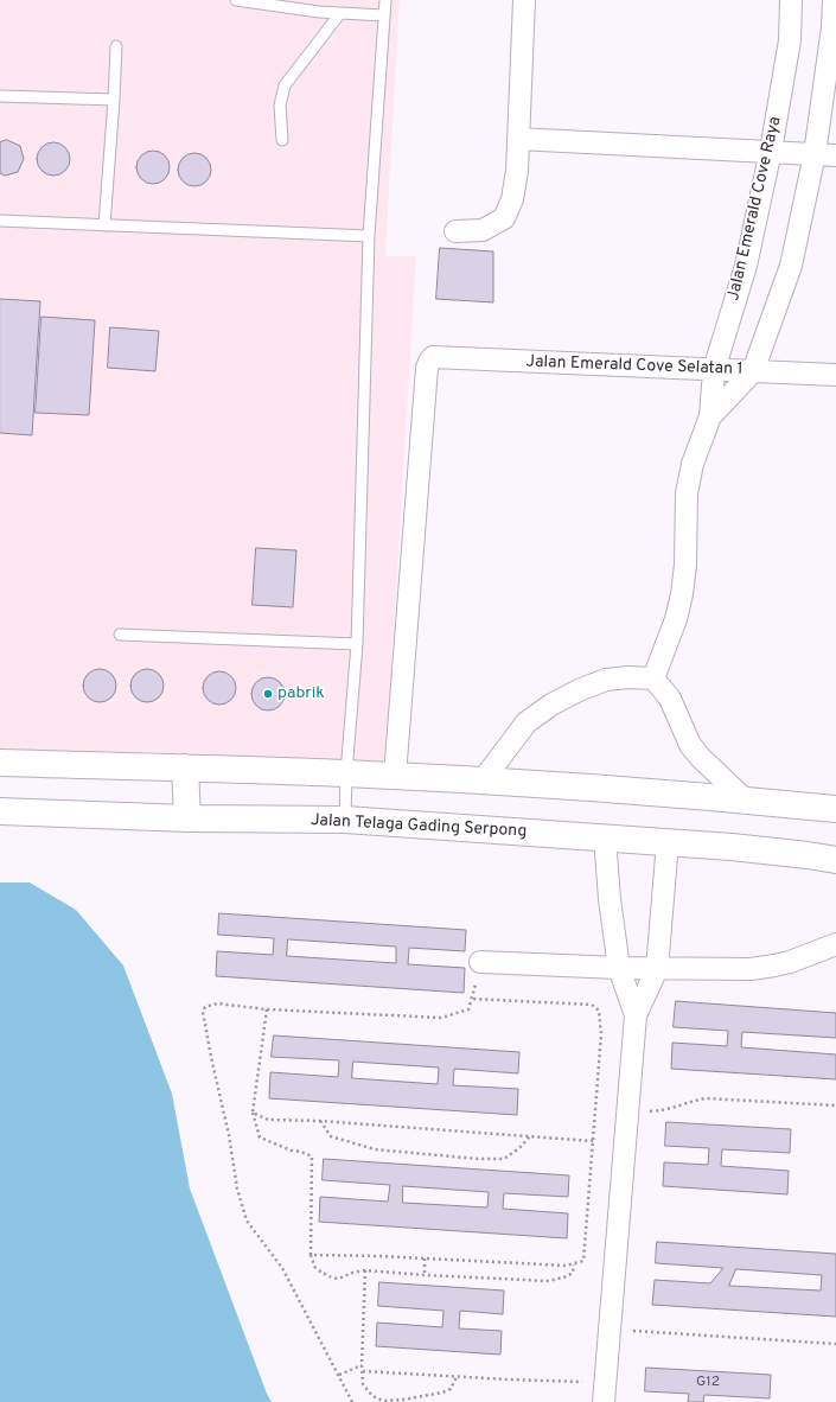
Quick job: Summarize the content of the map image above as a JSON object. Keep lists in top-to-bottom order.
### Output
{
  "streets": {
    "main road": ["Jalan Telaga Gading Serpong"],
    "street": ["Jalan Emerald Cove Raya", "Jalan Emerald Cove Selatan 1"]
  },
  "crossings": [
    ["Jalan Emerald Cove Raya", "Jalan Emerald Cove Selatan 1"]
  ],
  "places": ["pabrik"],
  "house_numbers": ["G12"]
}
